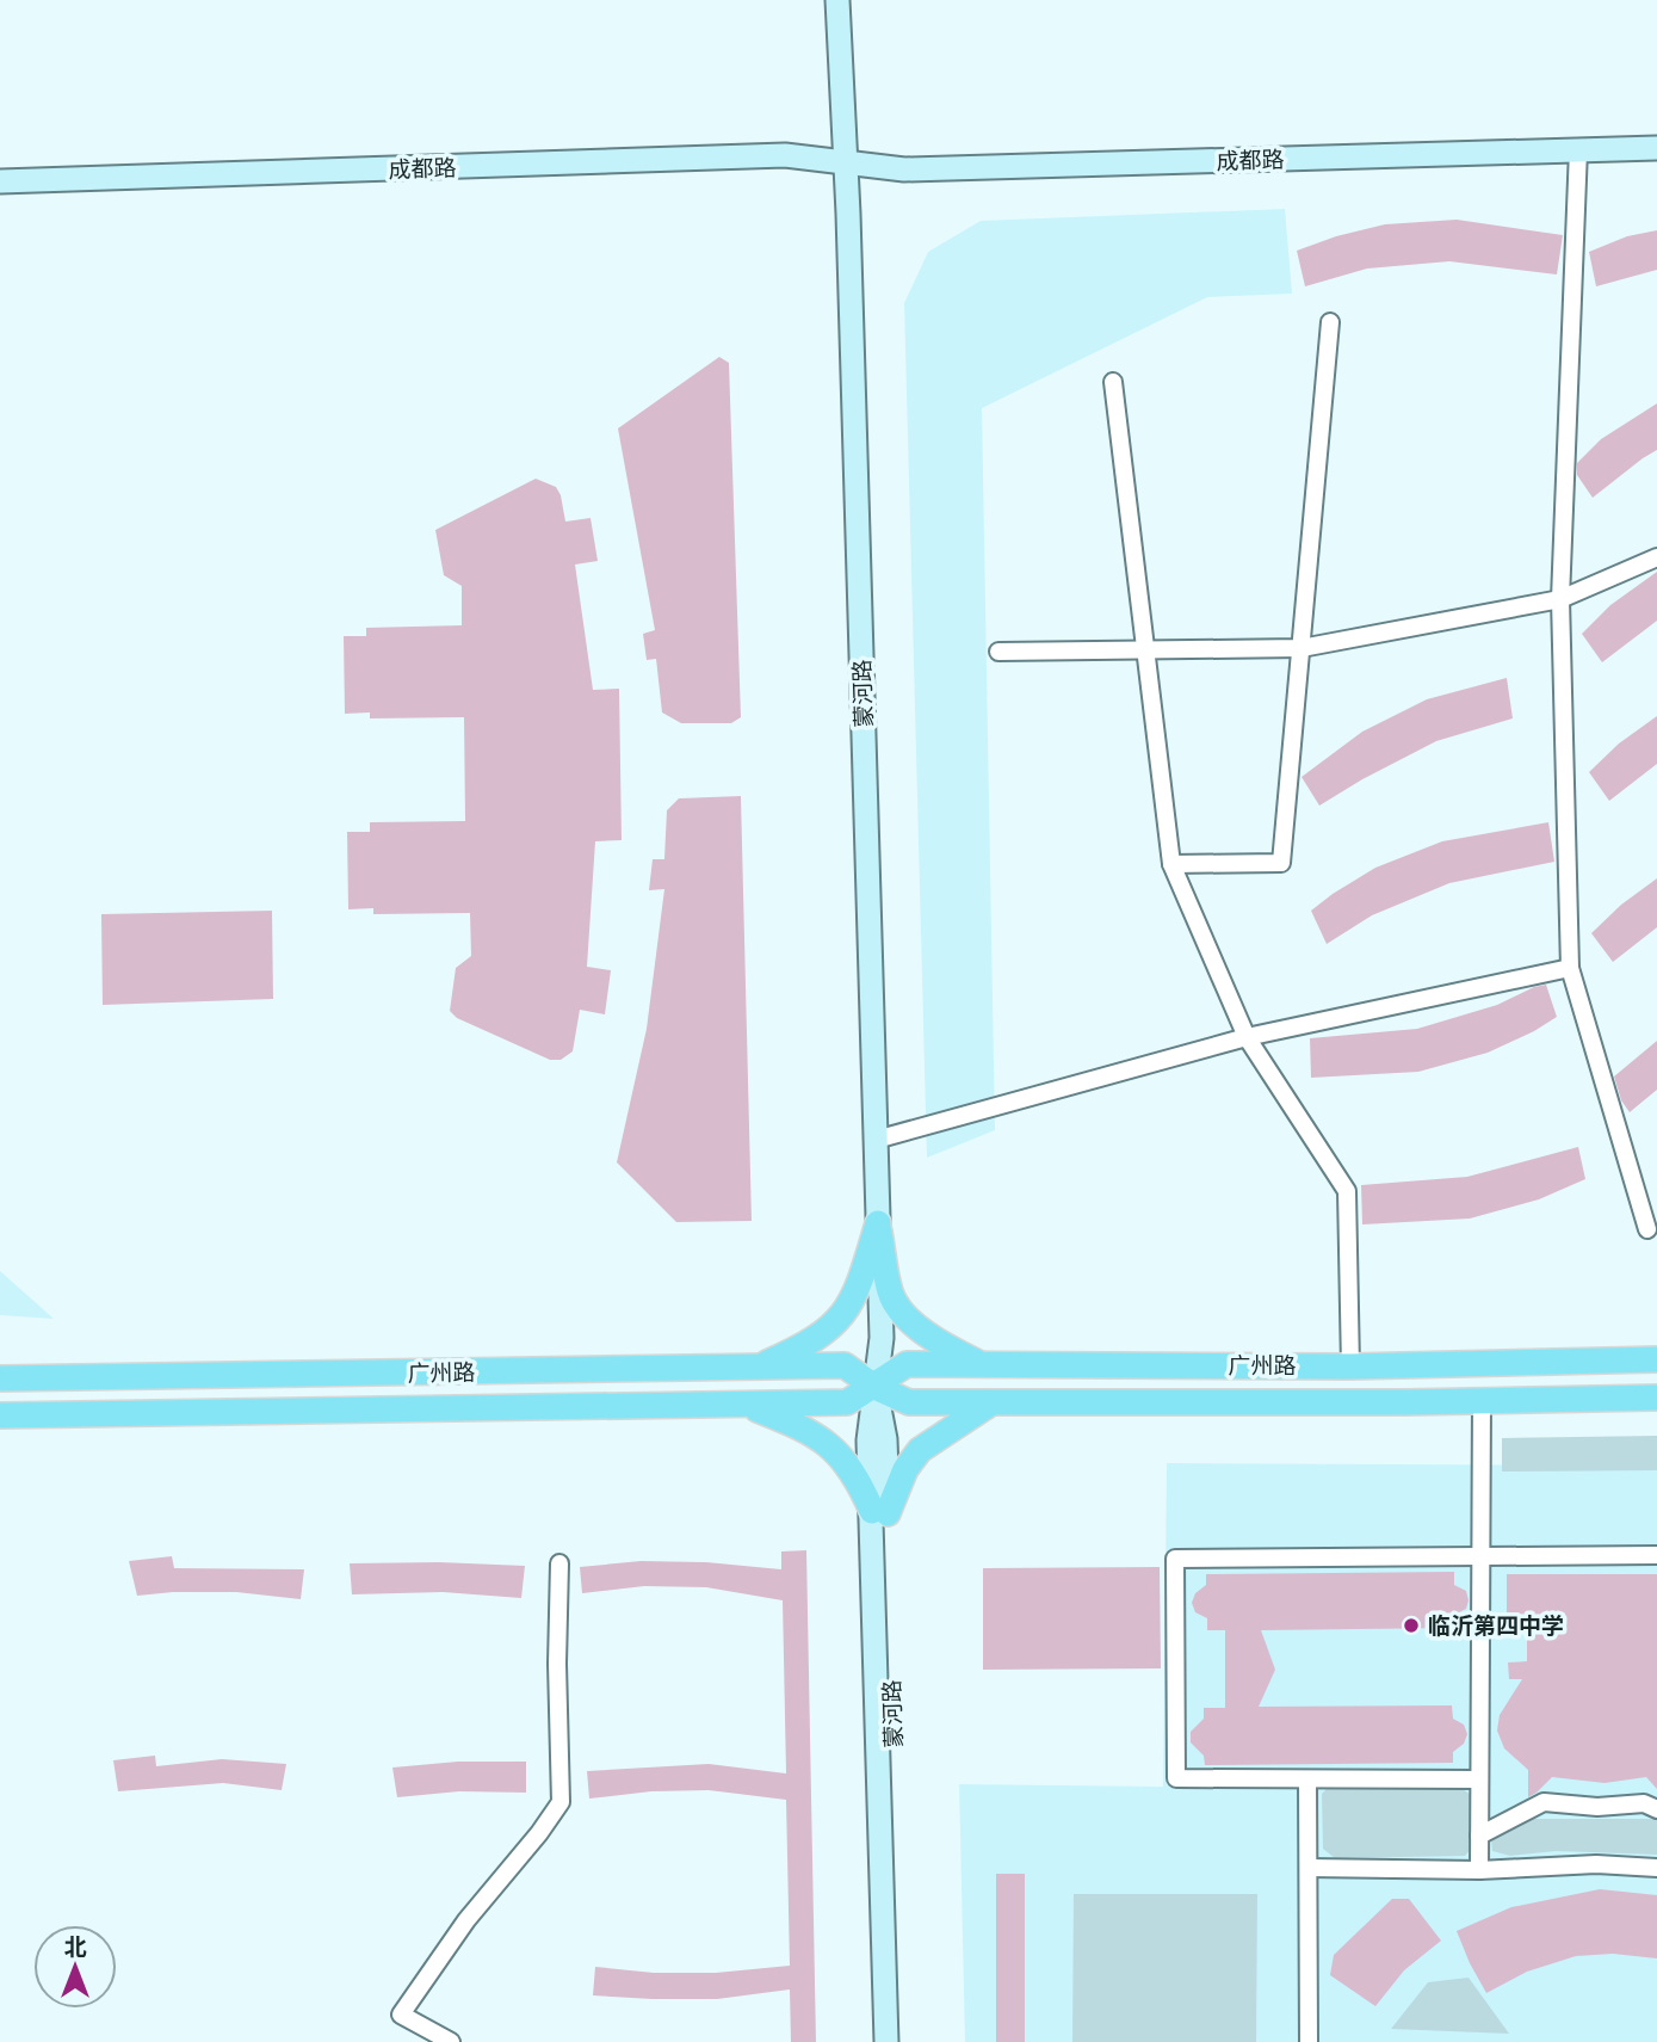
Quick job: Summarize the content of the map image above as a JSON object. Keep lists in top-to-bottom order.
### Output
{
  "streets": {
    "main road": ["广州路"],
    "street": ["成都路", "蒙河路"]
  },
  "crossings": [
    ["成都路", "蒙河路"],
    ["蒙河路", "广州路"]
  ],
  "places": ["临沂第四中学"],
  "north": "top"
}
